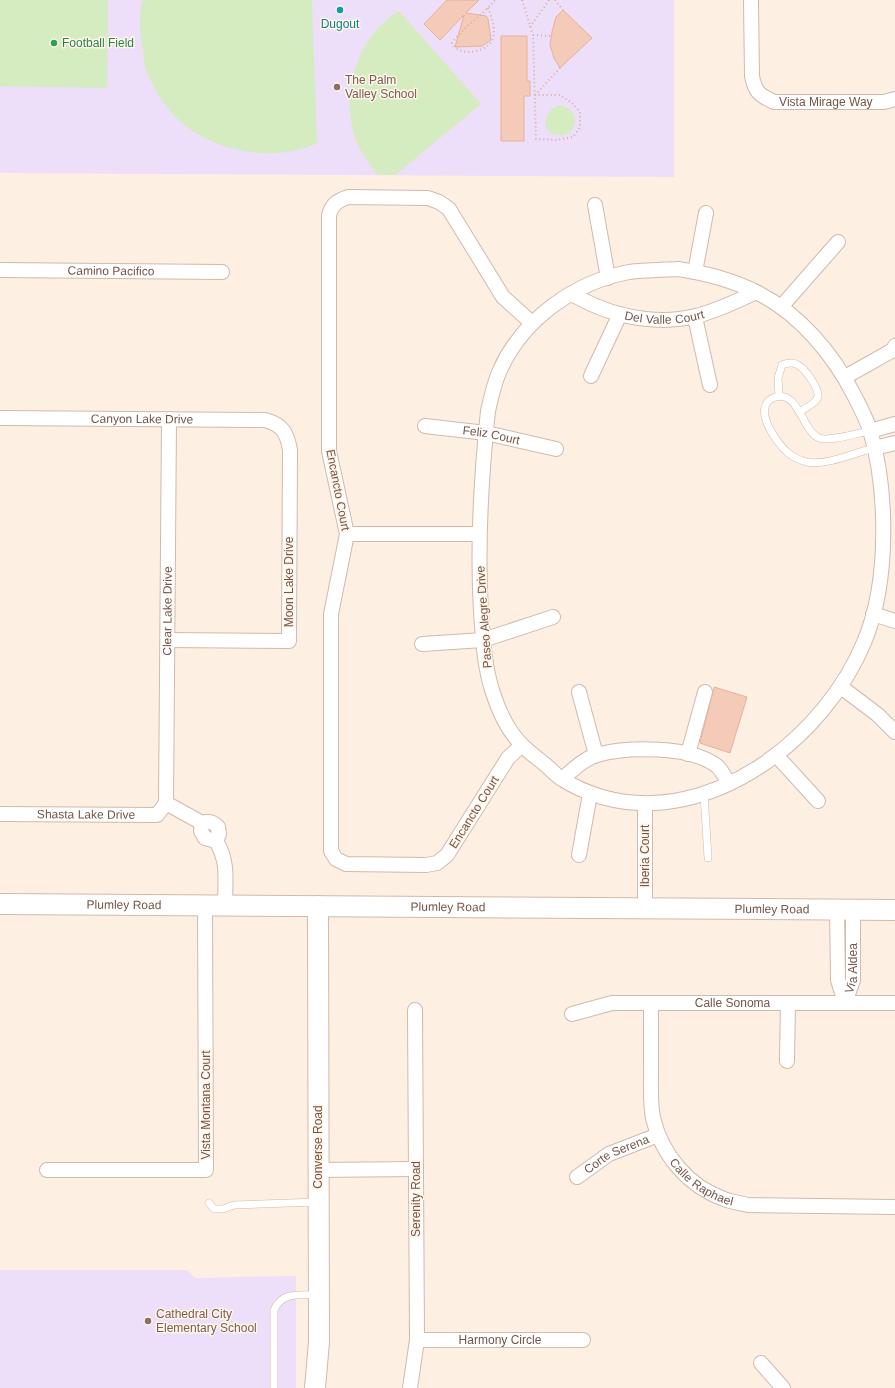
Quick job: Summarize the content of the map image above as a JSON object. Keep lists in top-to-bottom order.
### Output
{
  "streets": {
    "street": [
      "Vista Mirage Way",
      "Camino Pacifico",
      "Del Valle Court",
      "Canyon Lake Drive",
      "Feliz Court",
      "Encancto Court",
      "Moon Lake Drive",
      "Clear Lake Drive",
      "Paseo Alegre Drive",
      "Shasta Lake Drive",
      "Iberia Court",
      "Plumley Road",
      "Via Aldea",
      "Calle Sonoma",
      "Vista Montana Court",
      "Converse Road",
      "Corte Serena",
      "Calle Raphael",
      "Serenity Road",
      "Harmony Circle"
    ]
  },
  "crossings": [
    ["Del Valle Court", "Paseo Alegre Drive"],
    ["Canyon Lake Drive", "Moon Lake Drive"],
    ["Canyon Lake Drive", "Clear Lake Drive"],
    ["Feliz Court", "Paseo Alegre Drive"],
    ["Encancto Court", "Paseo Alegre Drive"],
    ["Moon Lake Drive", "Clear Lake Drive"],
    ["Clear Lake Drive", "Shasta Lake Drive"],
    ["Paseo Alegre Drive", "Iberia Court"],
    ["Iberia Court", "Plumley Road"],
    ["Plumley Road", "Via Aldea"],
    ["Plumley Road", "Vista Montana Court"],
    ["Plumley Road", "Converse Road"],
    ["Via Aldea", "Calle Sonoma"],
    ["Calle Sonoma", "Calle Raphael"],
    ["Corte Serena", "Calle Raphael"],
    ["Serenity Road", "Harmony Circle"]
  ],
  "places": [
    "Dugout",
    "Football Field",
    "The Palm Valley School",
    "Cathedral City Elementary School"
  ]
}
